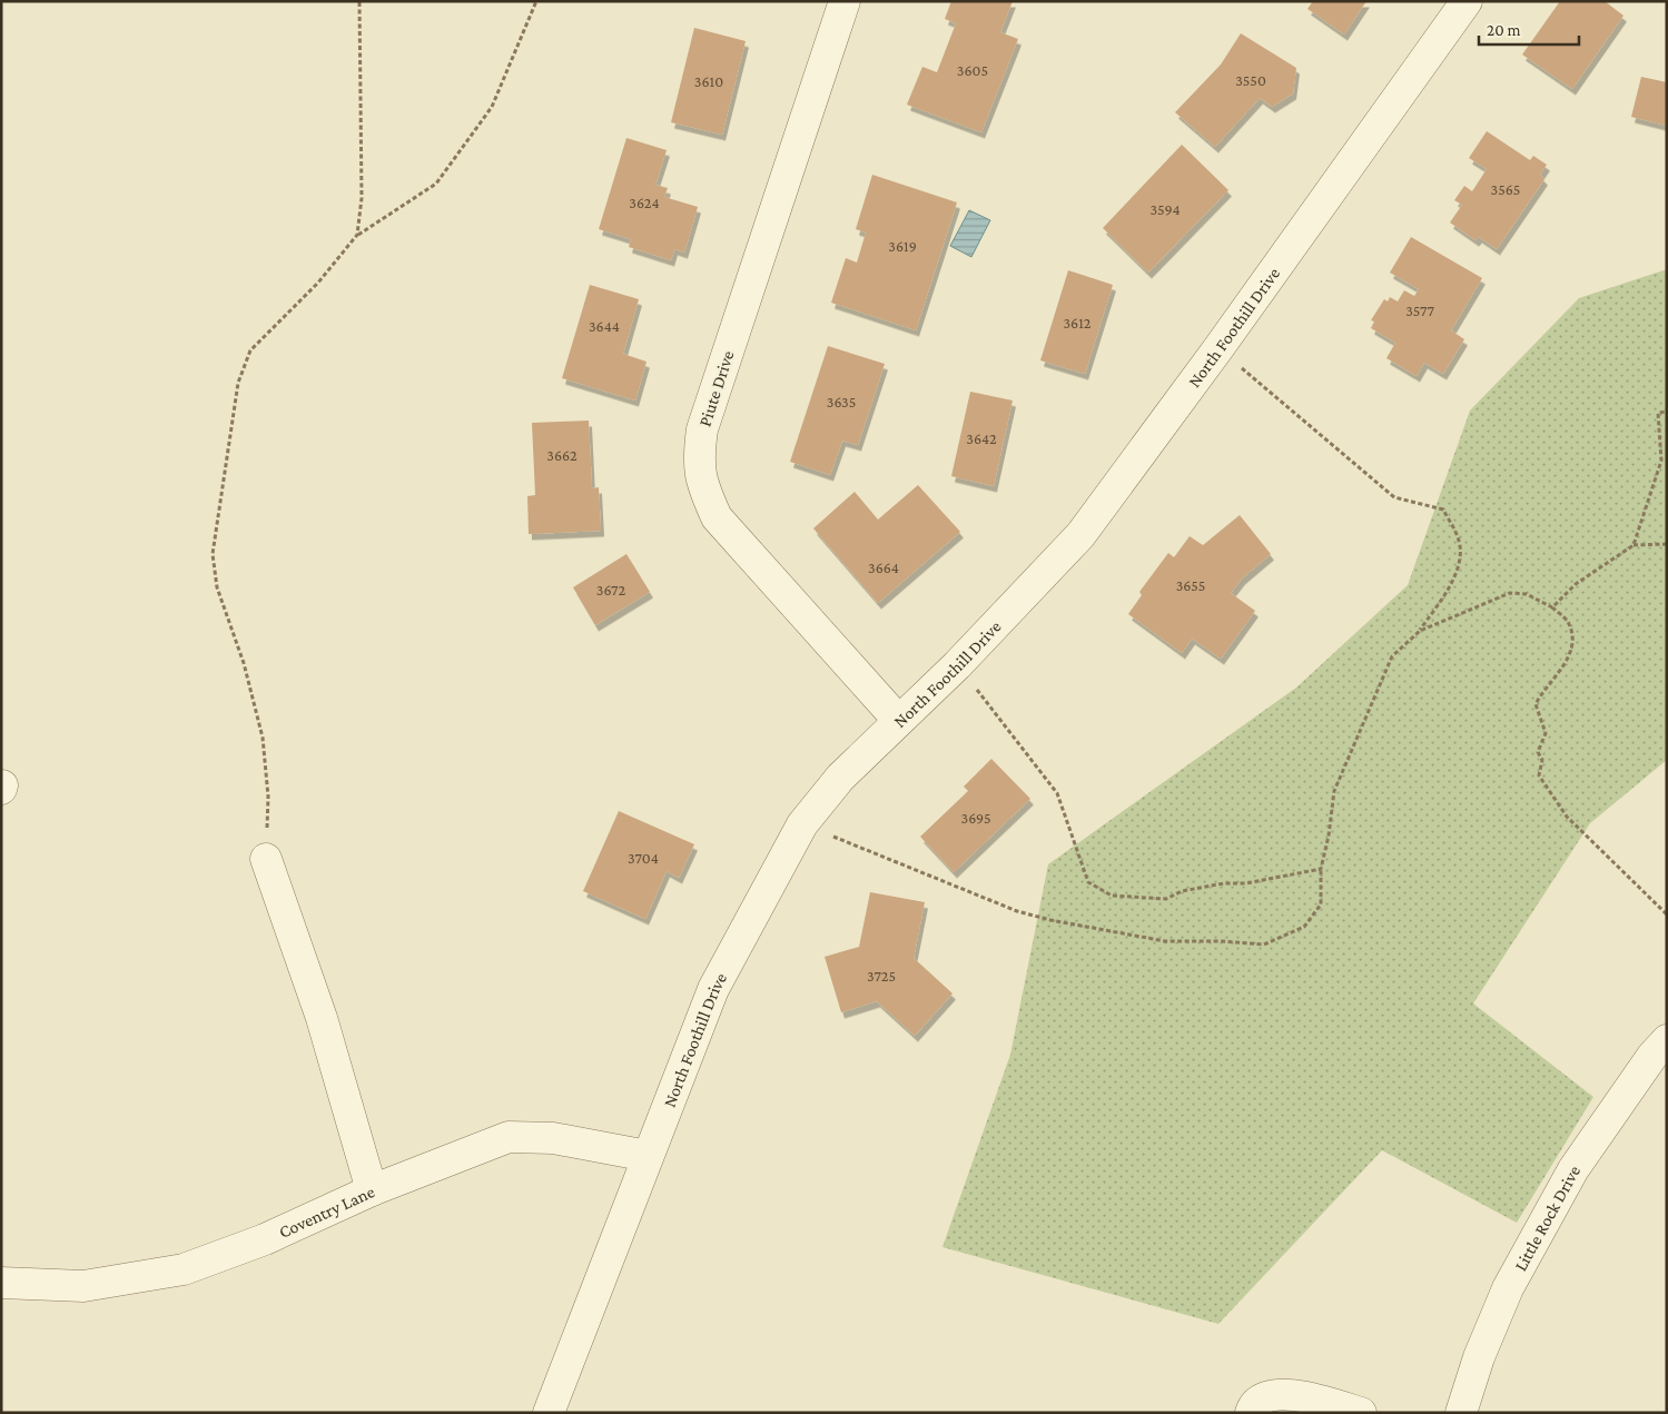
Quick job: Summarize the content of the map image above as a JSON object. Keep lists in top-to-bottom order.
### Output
{
  "streets": {
    "street": [
      "North Foothill Drive",
      "Piute Drive",
      "Coventry Lane",
      "Little Rock Drive"
    ]
  },
  "crossings": [
    ["North Foothill Drive", "Piute Drive"],
    ["North Foothill Drive", "Coventry Lane"]
  ],
  "house_numbers": [
    "3605",
    "3550",
    "3610",
    "3565",
    "3624",
    "3594",
    "3619",
    "3577",
    "3612",
    "3644",
    "3635",
    "3642",
    "3662",
    "3664",
    "3655",
    "3672",
    "3695",
    "3704",
    "3725"
  ],
  "scale_bar": "20 m"
}
